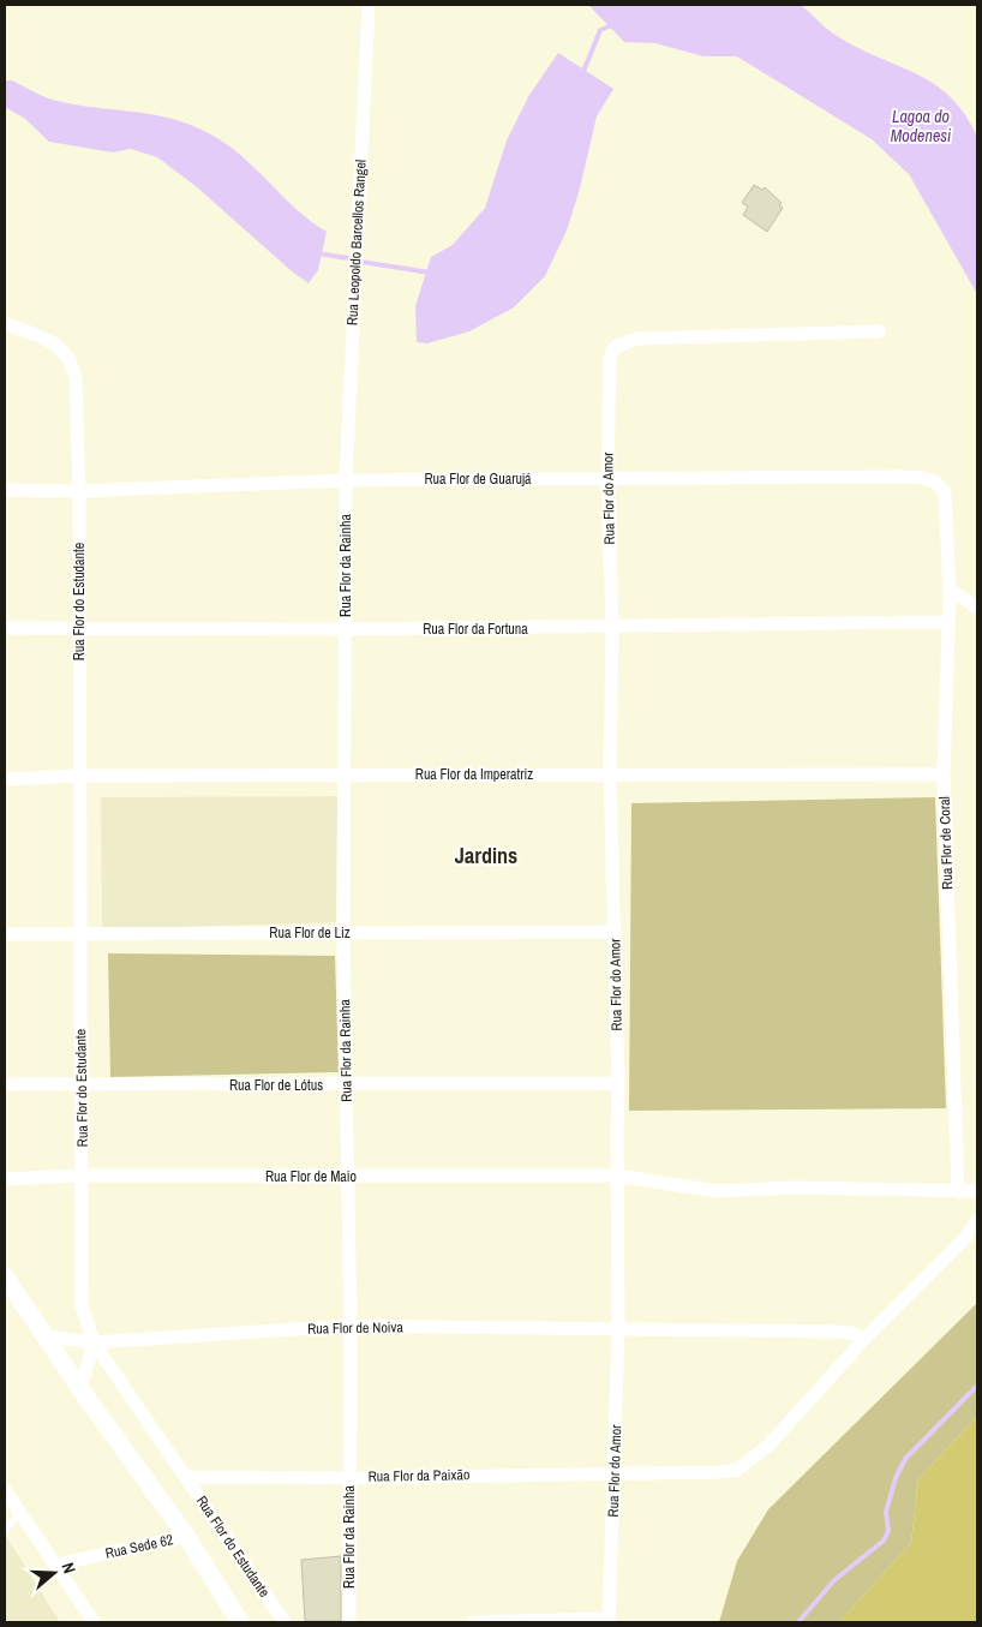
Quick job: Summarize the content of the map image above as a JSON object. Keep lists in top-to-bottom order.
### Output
{
  "streets": {
    "street": [
      "Rua Leopoldo Barcellos Rangel",
      "Rua Flor de Guarujá",
      "Rua Flor do Amor",
      "Rua Flor da Rainha",
      "Rua Flor do Estudante",
      "Rua Flor da Fortuna",
      "Rua Flor da Imperatriz",
      "Rua Flor de Coral",
      "Rua Flor de Liz",
      "Rua Flor de Lótus",
      "Rua Flor de Maio",
      "Rua Flor de Noiva",
      "Rua Flor da Paixão",
      "Rua Sede 62"
    ]
  },
  "crossings": [
    ["Rua Leopoldo Barcellos Rangel", "Rua Flor de Guarujá"],
    ["Rua Leopoldo Barcellos Rangel", "Rua Flor da Rainha"],
    ["Rua Flor de Guarujá", "Rua Flor do Amor"],
    ["Rua Flor de Guarujá", "Rua Flor da Rainha"],
    ["Rua Flor de Guarujá", "Rua Flor do Estudante"],
    ["Rua Flor de Guarujá", "Rua Flor de Coral"],
    ["Rua Flor do Amor", "Rua Flor da Fortuna"],
    ["Rua Flor do Amor", "Rua Flor da Imperatriz"],
    ["Rua Flor do Amor", "Rua Flor de Liz"],
    ["Rua Flor do Amor", "Rua Flor de Lótus"],
    ["Rua Flor do Amor", "Rua Flor de Maio"],
    ["Rua Flor do Amor", "Rua Flor de Noiva"],
    ["Rua Flor do Amor", "Rua Flor da Paixão"],
    ["Rua Flor da Rainha", "Rua Flor da Fortuna"],
    ["Rua Flor da Rainha", "Rua Flor da Imperatriz"],
    ["Rua Flor da Rainha", "Rua Flor de Liz"],
    ["Rua Flor da Rainha", "Rua Flor de Lótus"],
    ["Rua Flor da Rainha", "Rua Flor de Maio"],
    ["Rua Flor da Rainha", "Rua Flor de Noiva"],
    ["Rua Flor da Rainha", "Rua Flor da Paixão"],
    ["Rua Flor do Estudante", "Rua Flor da Fortuna"],
    ["Rua Flor do Estudante", "Rua Flor da Imperatriz"],
    ["Rua Flor do Estudante", "Rua Flor de Liz"],
    ["Rua Flor do Estudante", "Rua Flor de Lótus"],
    ["Rua Flor do Estudante", "Rua Flor de Maio"],
    ["Rua Flor do Estudante", "Rua Flor de Noiva"],
    ["Rua Flor do Estudante", "Rua Flor da Paixão"],
    ["Rua Flor da Fortuna", "Rua Flor de Coral"],
    ["Rua Flor da Imperatriz", "Rua Flor de Coral"],
    ["Rua Flor de Coral", "Rua Flor de Maio"],
    ["Rua Flor de Noiva", "Rua Flor da Paixão"]
  ],
  "districts": ["Jardins"],
  "water": ["Lagoa do Modenesi"],
  "north": "right"
}
